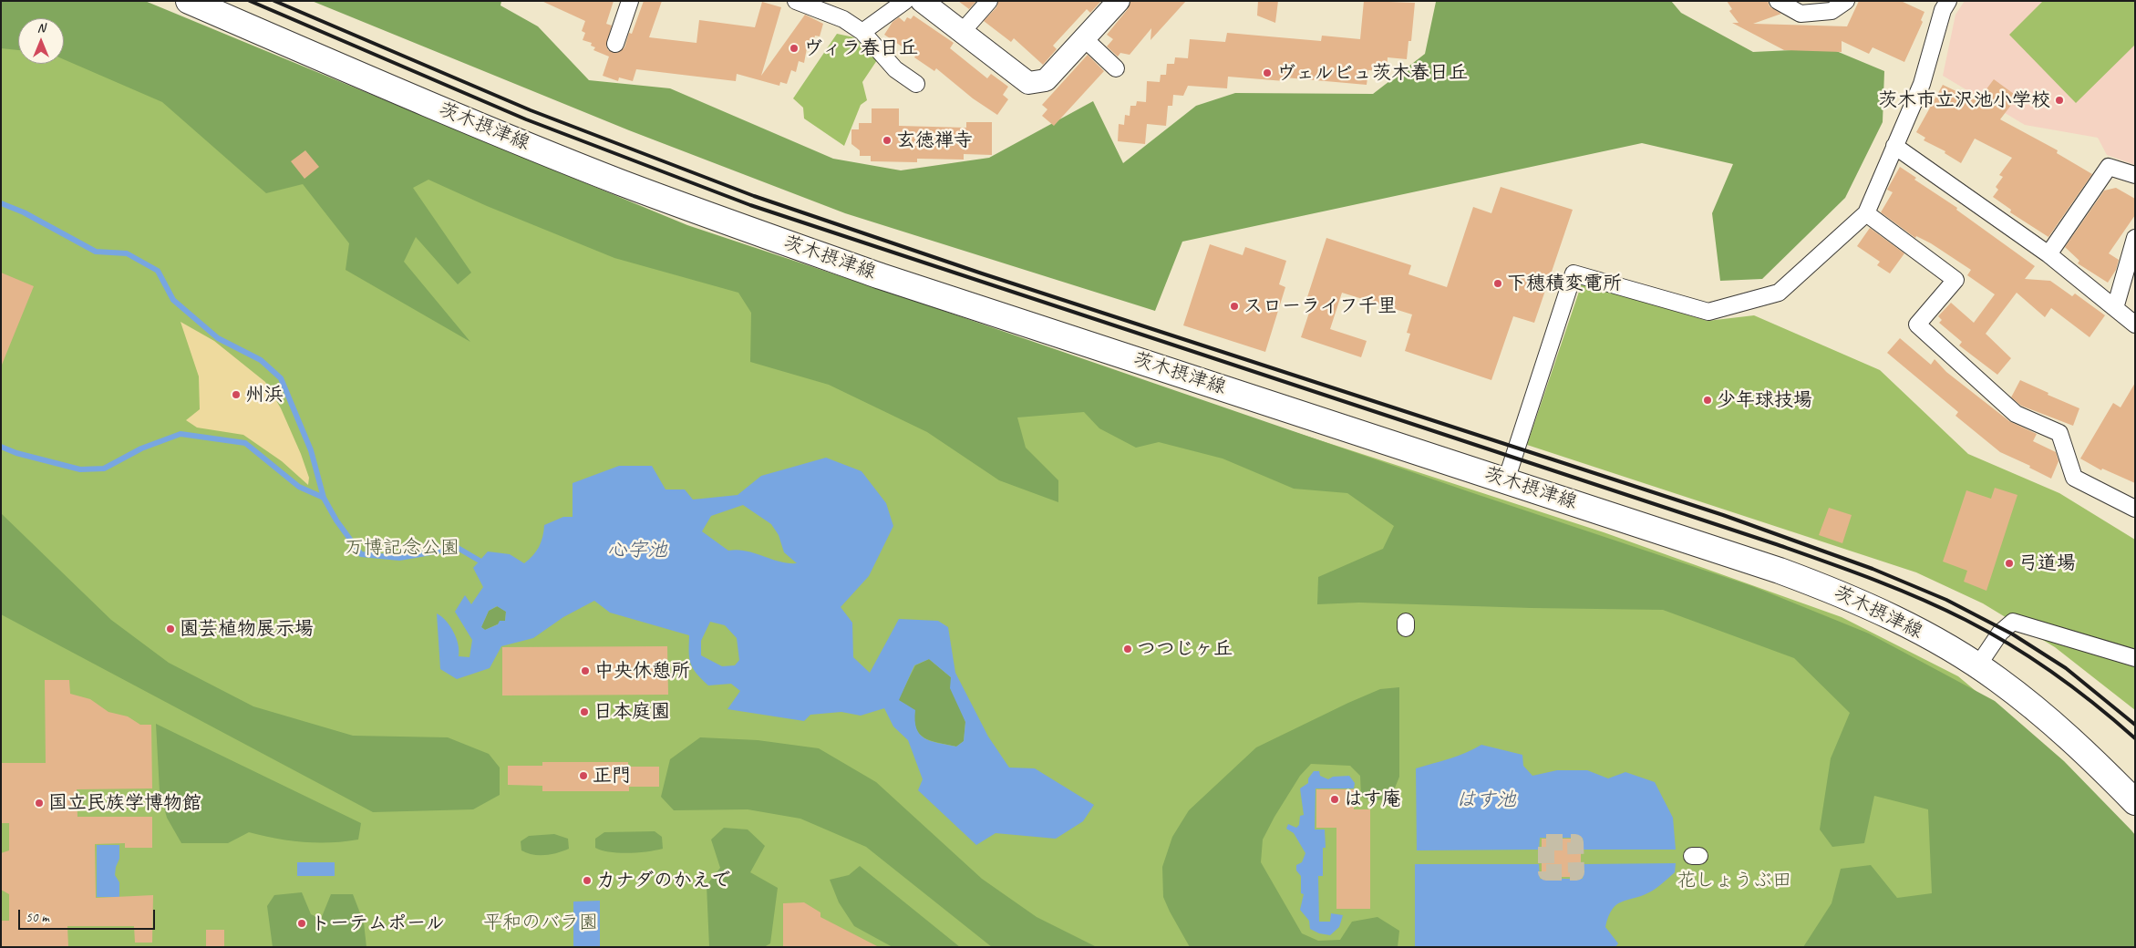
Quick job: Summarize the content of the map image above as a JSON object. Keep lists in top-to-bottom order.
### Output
{
  "streets": {
    "main road": ["茨木摂津線"]
  },
  "water": ["心字池", "はす池"],
  "parks": ["万博記念公園", "花しょうぶ田", "平和のバラ園"],
  "places": [
    "ヴィラ春日丘",
    "ヴェルビュ茨木春日丘",
    "茨木市立沢池小学校",
    "玄徳禅寺",
    "下穂積変電所",
    "スローライフ千里",
    "州浜",
    "少年球技場",
    "弓道場",
    "園芸植物展示場",
    "つつじヶ丘",
    "中央休憩所",
    "日本庭園",
    "正門",
    "はす庵",
    "国立民族学博物館",
    "カナダのかえで",
    "トーテムポール"
  ],
  "scale_bar": "50 m",
  "north": "top"
}
